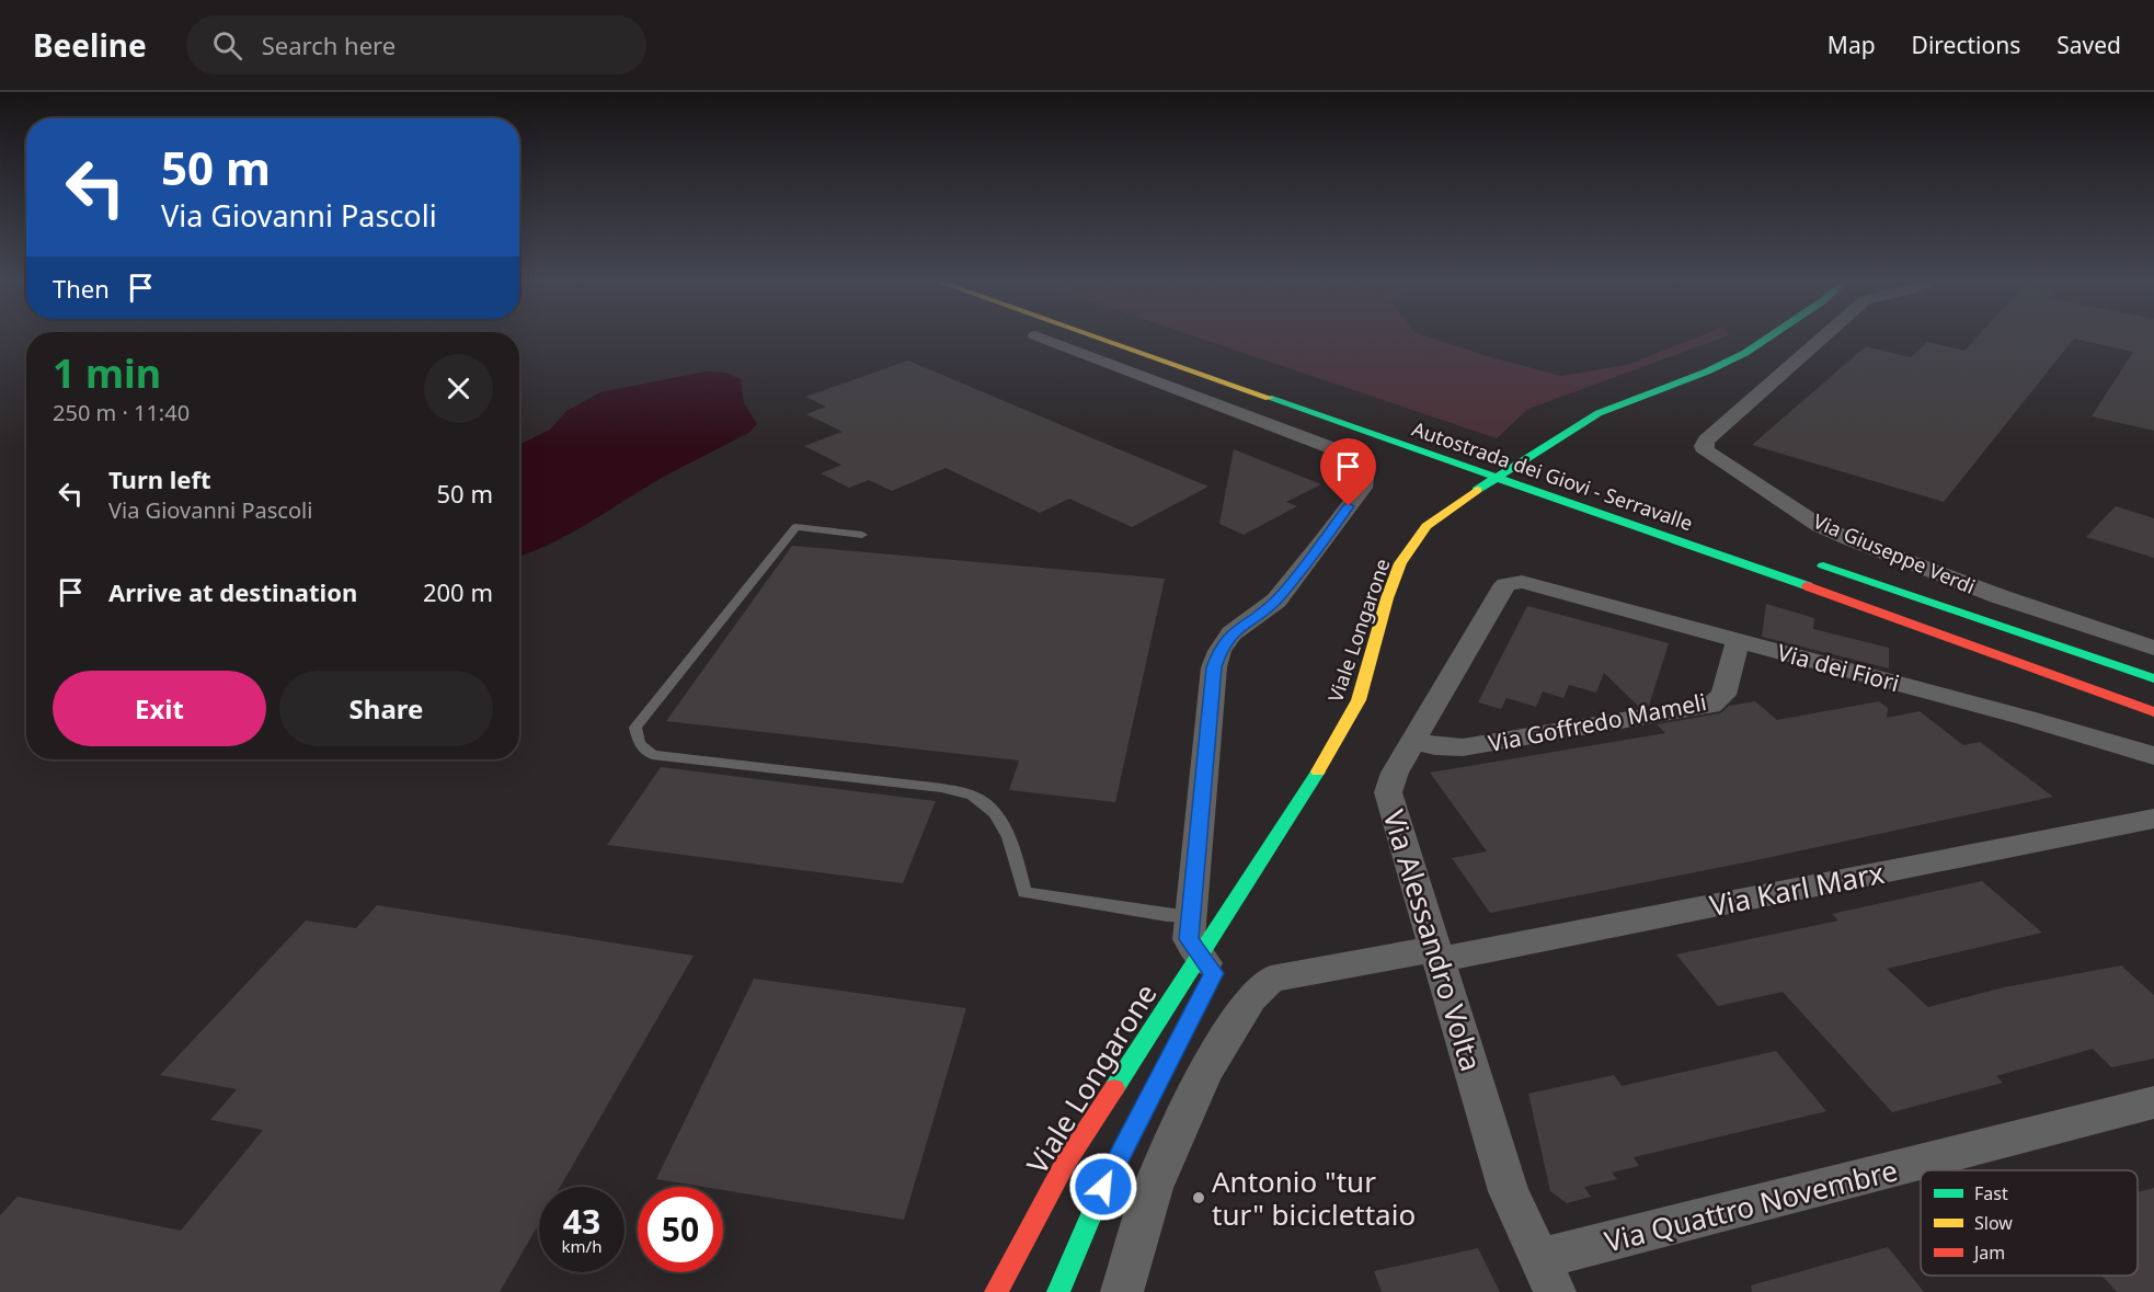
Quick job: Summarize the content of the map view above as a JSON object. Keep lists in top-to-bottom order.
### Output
{
  "streets": {
    "main road": ["Autostrada dei Giovi - Serravalle", "Viale Longarone"],
    "street": [
      "Via Giuseppe Verdi",
      "Via dei Fiori",
      "Via Goffredo Mameli",
      "Via Karl Marx",
      "Via Alessandro Volta",
      "Via Quattro Novembre"
    ]
  },
  "crossings": [
    ["Via dei Fiori", "Via Goffredo Mameli"],
    ["Via dei Fiori", "Via Alessandro Volta"],
    ["Via Goffredo Mameli", "Via Alessandro Volta"],
    ["Via Karl Marx", "Via Alessandro Volta"],
    ["Via Alessandro Volta", "Via Quattro Novembre"]
  ],
  "places": ["Antonio \"tur tur\" biciclettaio"],
  "legend": ["Fast", "Slow", "Jam"],
  "page": {
    "header": "Beeline",
    "search": "Search here",
    "nav": ["Map", "Directions", "Saved"],
    "turn": ["50 m", "Via Giovanni Pascoli"],
    "then": "Then",
    "heading": ["1 min", "250 m · 11:40"],
    "list": [
      {
        "name": "Turn left",
        "note": "Via Giovanni Pascoli",
        "value": "50 m"
      },
      {
        "name": "Arrive at destination",
        "value": "200 m"
      }
    ],
    "buttons": ["Exit", "Share"],
    "speed": "43 km/h",
    "limit": "50"
  }
}
